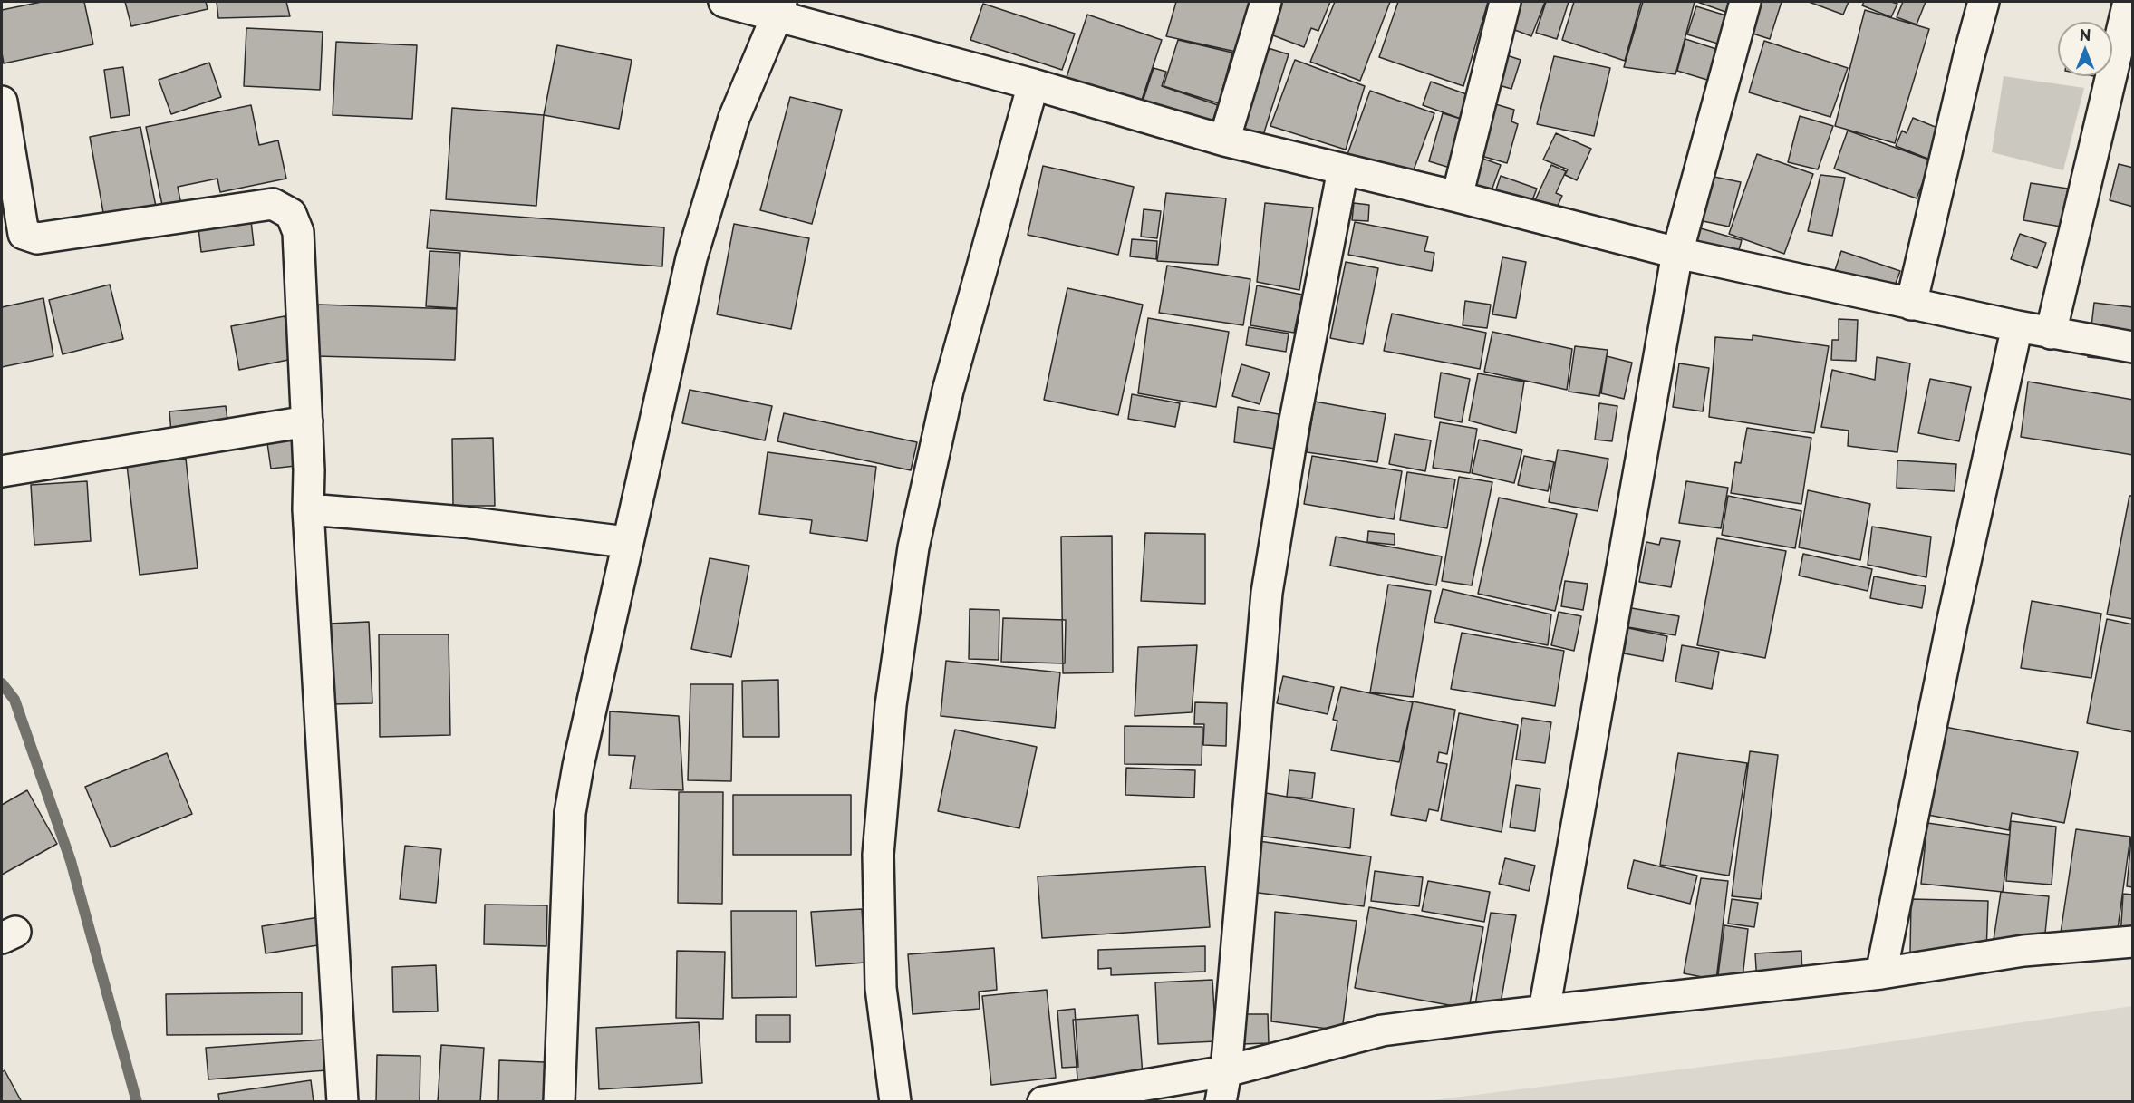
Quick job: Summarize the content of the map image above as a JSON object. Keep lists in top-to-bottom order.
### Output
{
  "north": "top"
}
